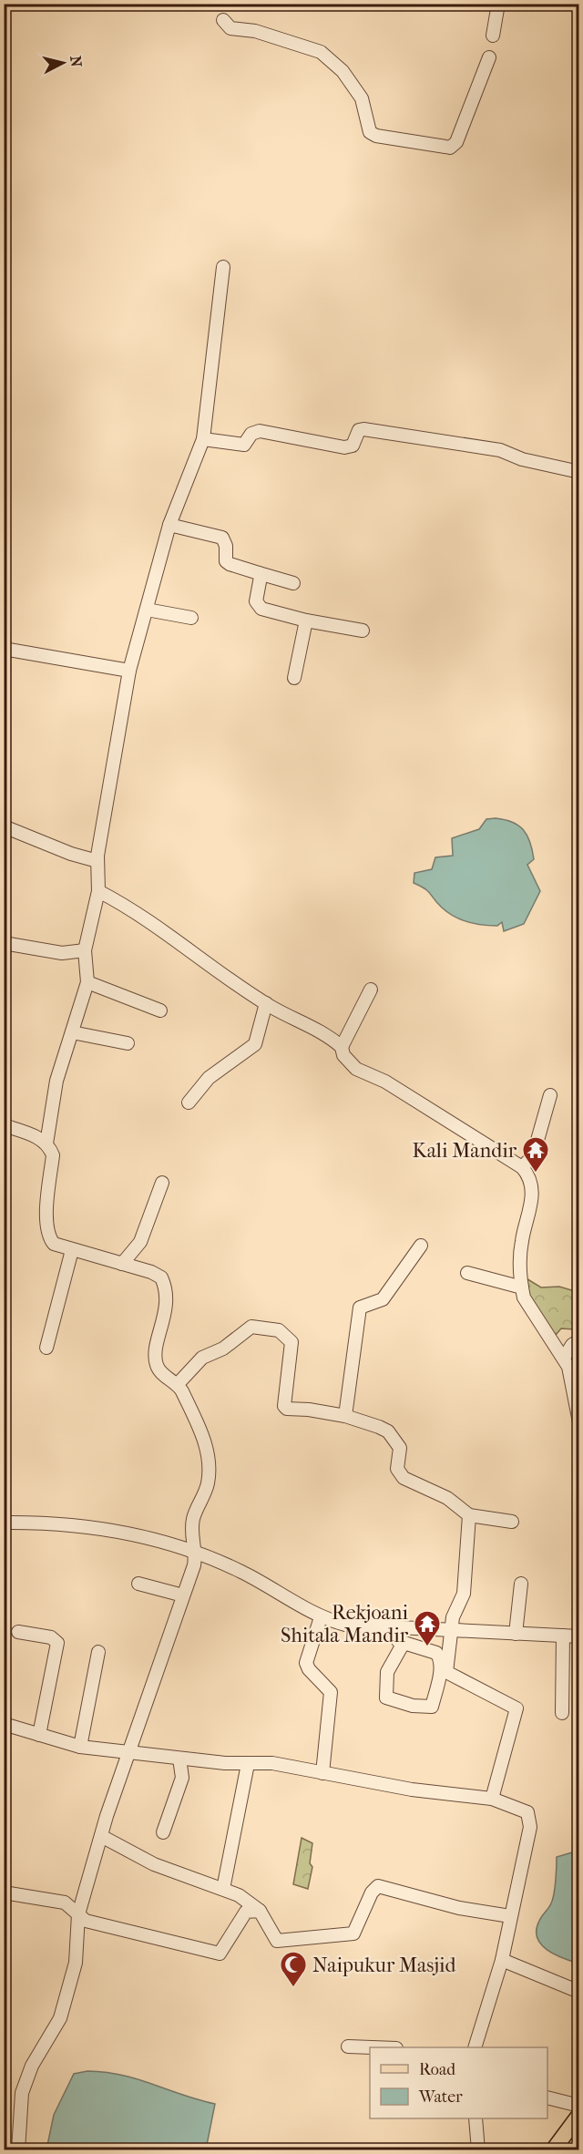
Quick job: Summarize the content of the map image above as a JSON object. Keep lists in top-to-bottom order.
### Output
{
  "places": {
    "temple": ["Kali Mandir", "Rekjoani Shitala Mandir"],
    "mosque": ["Naipukur Masjid"]
  },
  "legend": ["Road", "Water"],
  "north": "right"
}
